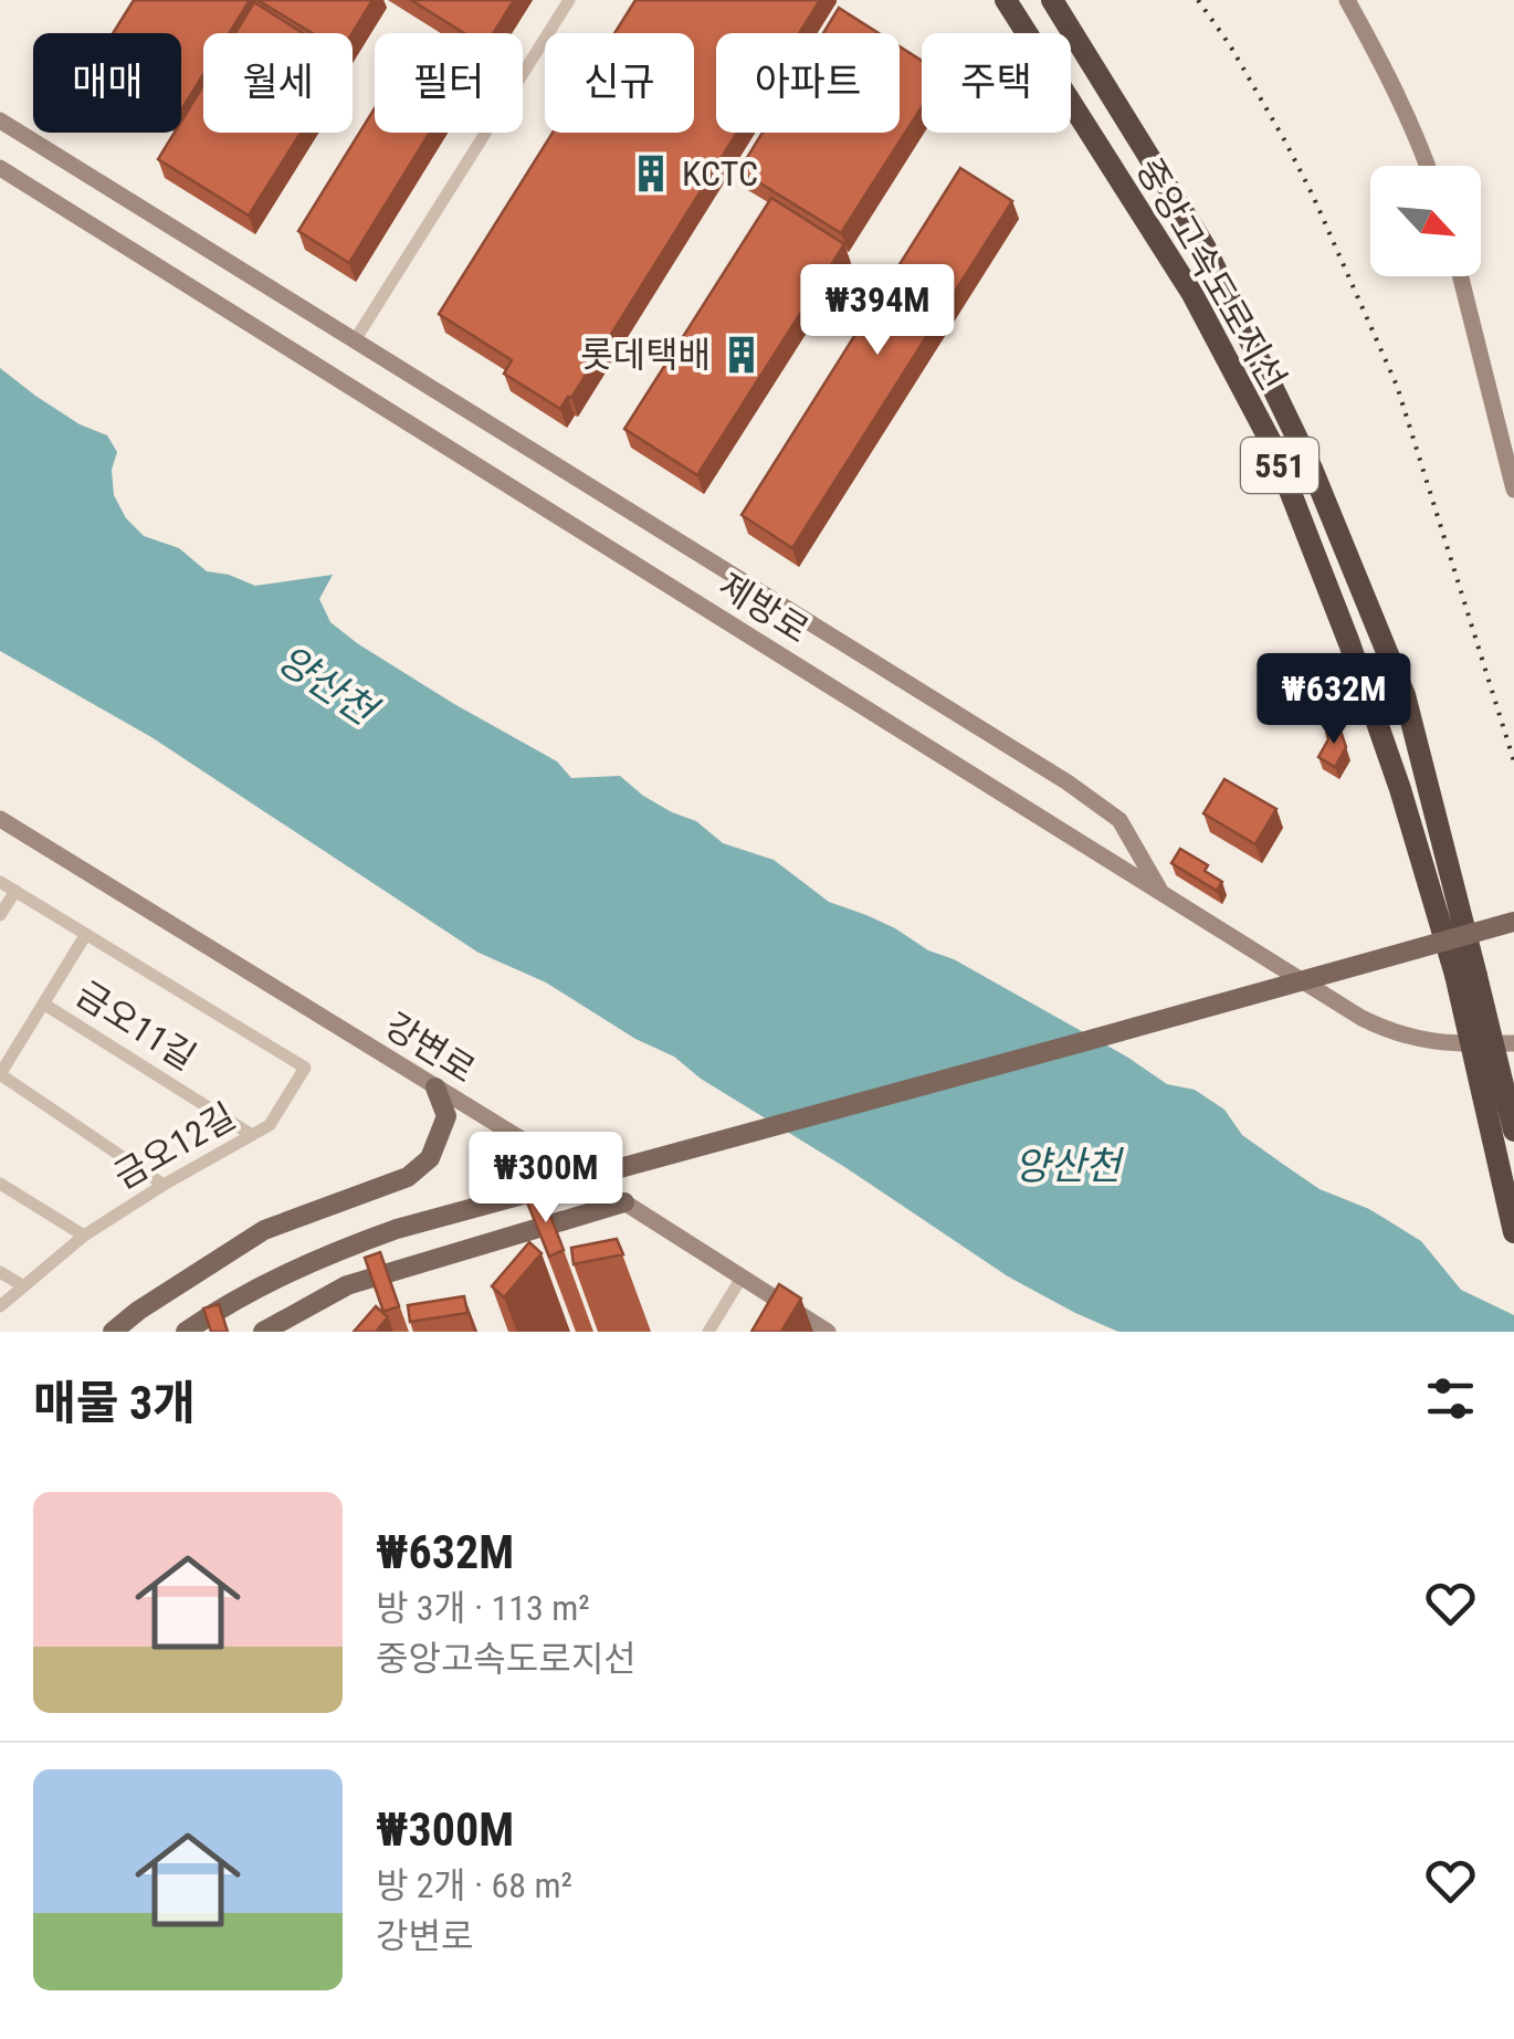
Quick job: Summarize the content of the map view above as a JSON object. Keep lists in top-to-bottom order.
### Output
{
  "streets": {
    "highway": ["중앙고속도로지선", "551"],
    "street": [
      "제방로",
      "금오11길",
      "강변로",
      "금오12길"
    ]
  },
  "crossings": [
    ["금오11길", "금오12길"]
  ],
  "water": ["양산천"],
  "places": {
    "building": ["KCTC", "롯데택배"]
  },
  "north": "bottom right",
  "page": {
    "chip": [
      "매매",
      "월세",
      "필터",
      "신규",
      "아파트",
      "주택"
    ],
    "price": ["₩394M", "₩632M", "₩300M"],
    "heading": "매물 3개",
    "list": [
      {
        "name": "₩632M",
        "note": "방 3개 · 113 m² · 중앙고속도로지선"
      },
      {
        "name": "₩300M",
        "note": "방 2개 · 68 m² · 강변로"
      }
    ]
  }
}
